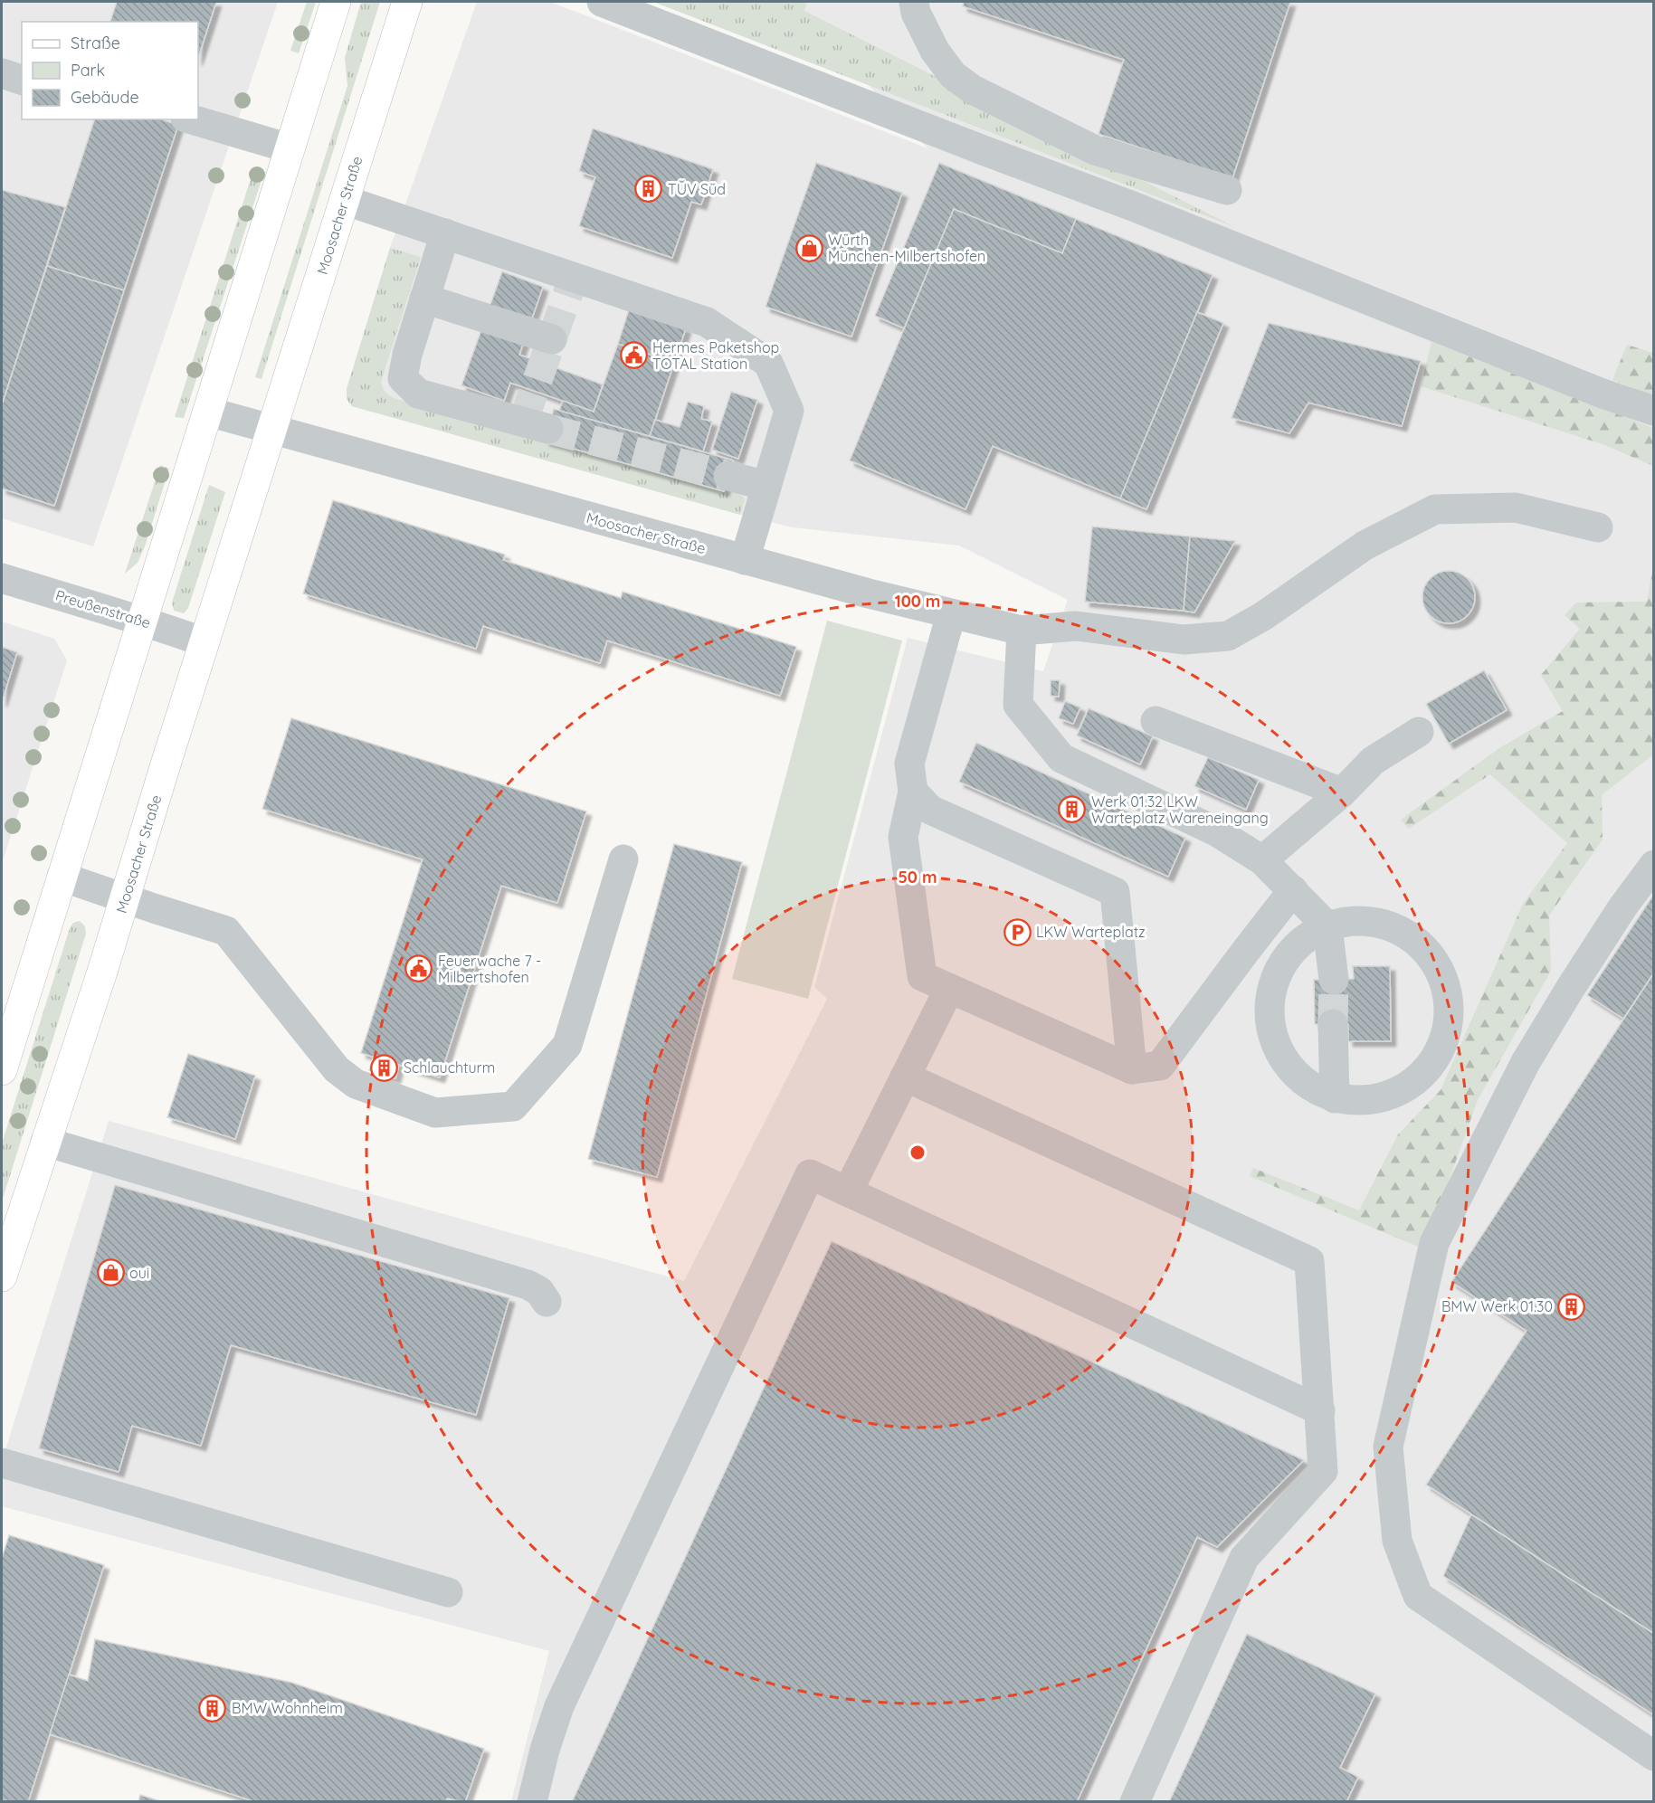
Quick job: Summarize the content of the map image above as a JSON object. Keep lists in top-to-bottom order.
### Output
{
  "streets": {
    "main road": ["Moosacher Straße"],
    "street": ["Preußenstraße"]
  },
  "crossings": [
    ["Moosacher Straße", "Preußenstraße"]
  ],
  "places": {
    "building": [
      "TÜV Süd",
      "Werk 01.32 LKW Warteplatz Wareneingang",
      "Schlauchturm",
      "BMW Werk 01.30",
      "BMW Wohnheim"
    ],
    "shop": ["Würth München-Milbertshofen", "oui"],
    "public building": ["Hermes Paketshop TOTAL Station", "Feuerwache 7 - Milbertshofen"],
    "parking": ["LKW Warteplatz"]
  },
  "legend": ["Straße", "Park", "Gebäude"],
  "rings": ["100 m", "50 m"]
}
